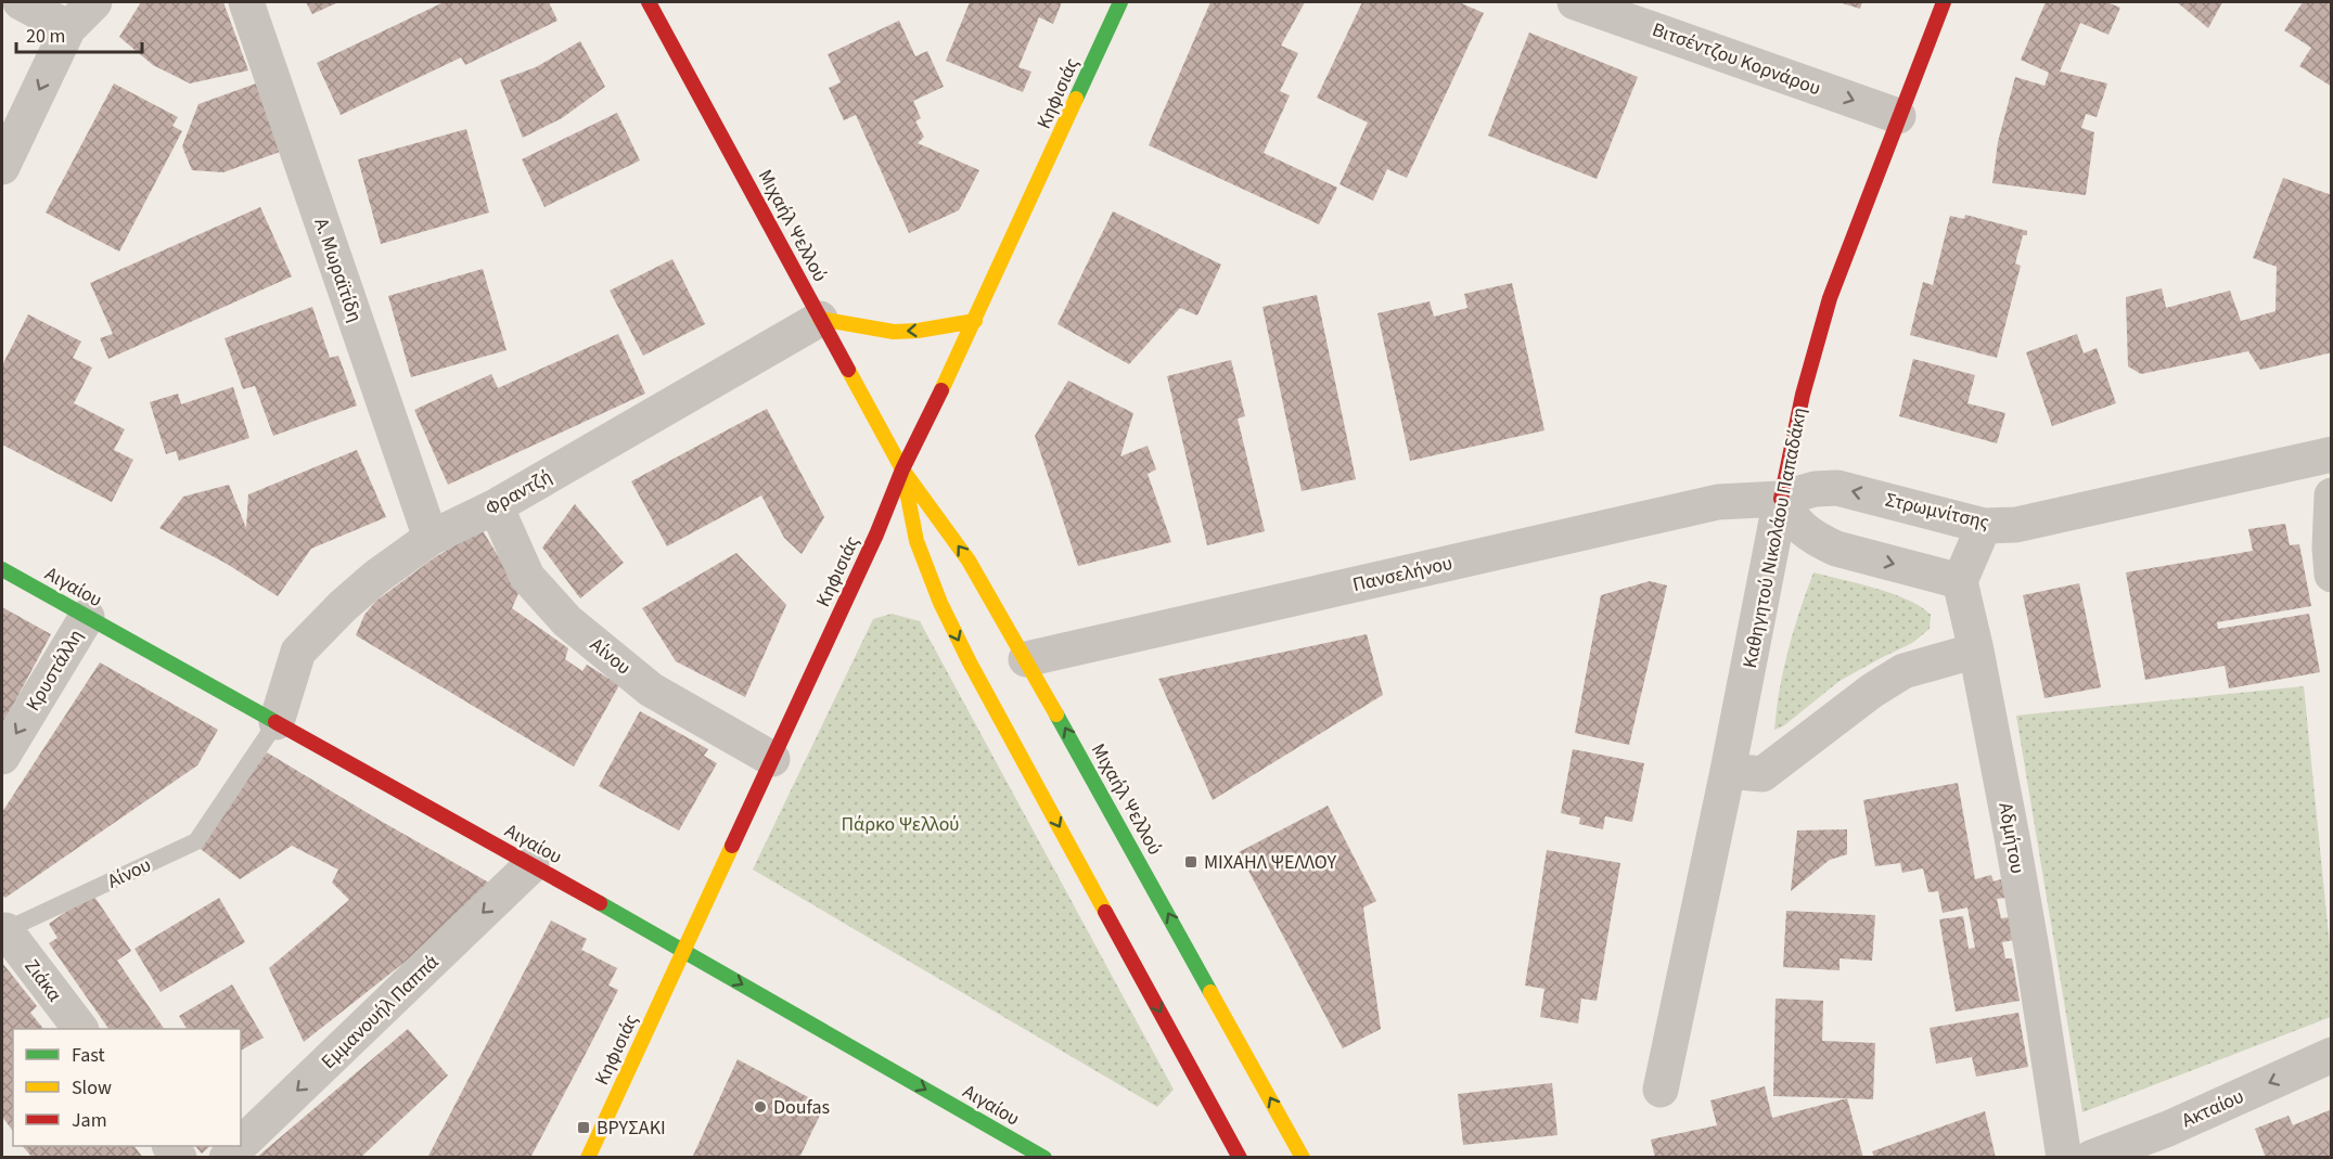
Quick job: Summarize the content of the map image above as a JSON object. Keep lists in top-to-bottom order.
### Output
{
  "streets": {
    "main road": [
      "Κηφισιάς",
      "Μιχαήλ Ψελλού",
      "Καθηγητού Νικολάου Παπαδάκη",
      "Αιγαίου"
    ],
    "street": [
      "Βιτσέντζου Κορνάρου",
      "Α. Μωραϊτίδη",
      "Φραντζή",
      "Στρωμνίτσης",
      "Πανσελήνου",
      "Αίνου",
      "Κρυστάλλη",
      "Αδμήτου",
      "Ζιάκα",
      "Εμμανουήλ Παππά",
      "Ακταίου"
    ]
  },
  "crossings": [
    ["Βιτσέντζου Κορνάρου", "Καθηγητού Νικολάου Παπαδάκη"],
    ["Κηφισιάς", "Μιχαήλ Ψελλού"],
    ["Κηφισιάς", "Αιγαίου"],
    ["Κηφισιάς", "Αίνου"],
    ["Μιχαήλ Ψελλού", "Φραντζή"],
    ["Μιχαήλ Ψελλού", "Πανσελήνου"],
    ["Α. Μωραϊτίδη", "Φραντζή"],
    ["Φραντζή", "Αιγαίου"],
    ["Φραντζή", "Αίνου"],
    ["Στρωμνίτσης", "Καθηγητού Νικολάου Παπαδάκη"],
    ["Στρωμνίτσης", "Πανσελήνου"],
    ["Καθηγητού Νικολάου Παπαδάκη", "Πανσελήνου"],
    ["Αιγαίου", "Αίνου"],
    ["Αιγαίου", "Κρυστάλλη"],
    ["Αιγαίου", "Εμμανουήλ Παππά"],
    ["Αίνου", "Ζιάκα"]
  ],
  "one_way": [
    "Βιτσέντζου Κορνάρου",
    "Κρυστάλλη",
    "Εμμανουήλ Παππά",
    "Ακταίου"
  ],
  "parks": ["Πάρκο Ψελλού"],
  "places": {
    "transit": ["ΜΙΧΑΗΛ ΨΕΛΛΟΥ", "ΒΡΥΣΑΚΙ"],
    "other": ["Doufas"]
  },
  "legend": ["Fast", "Slow", "Jam"],
  "scale_bar": "20 m"
}
